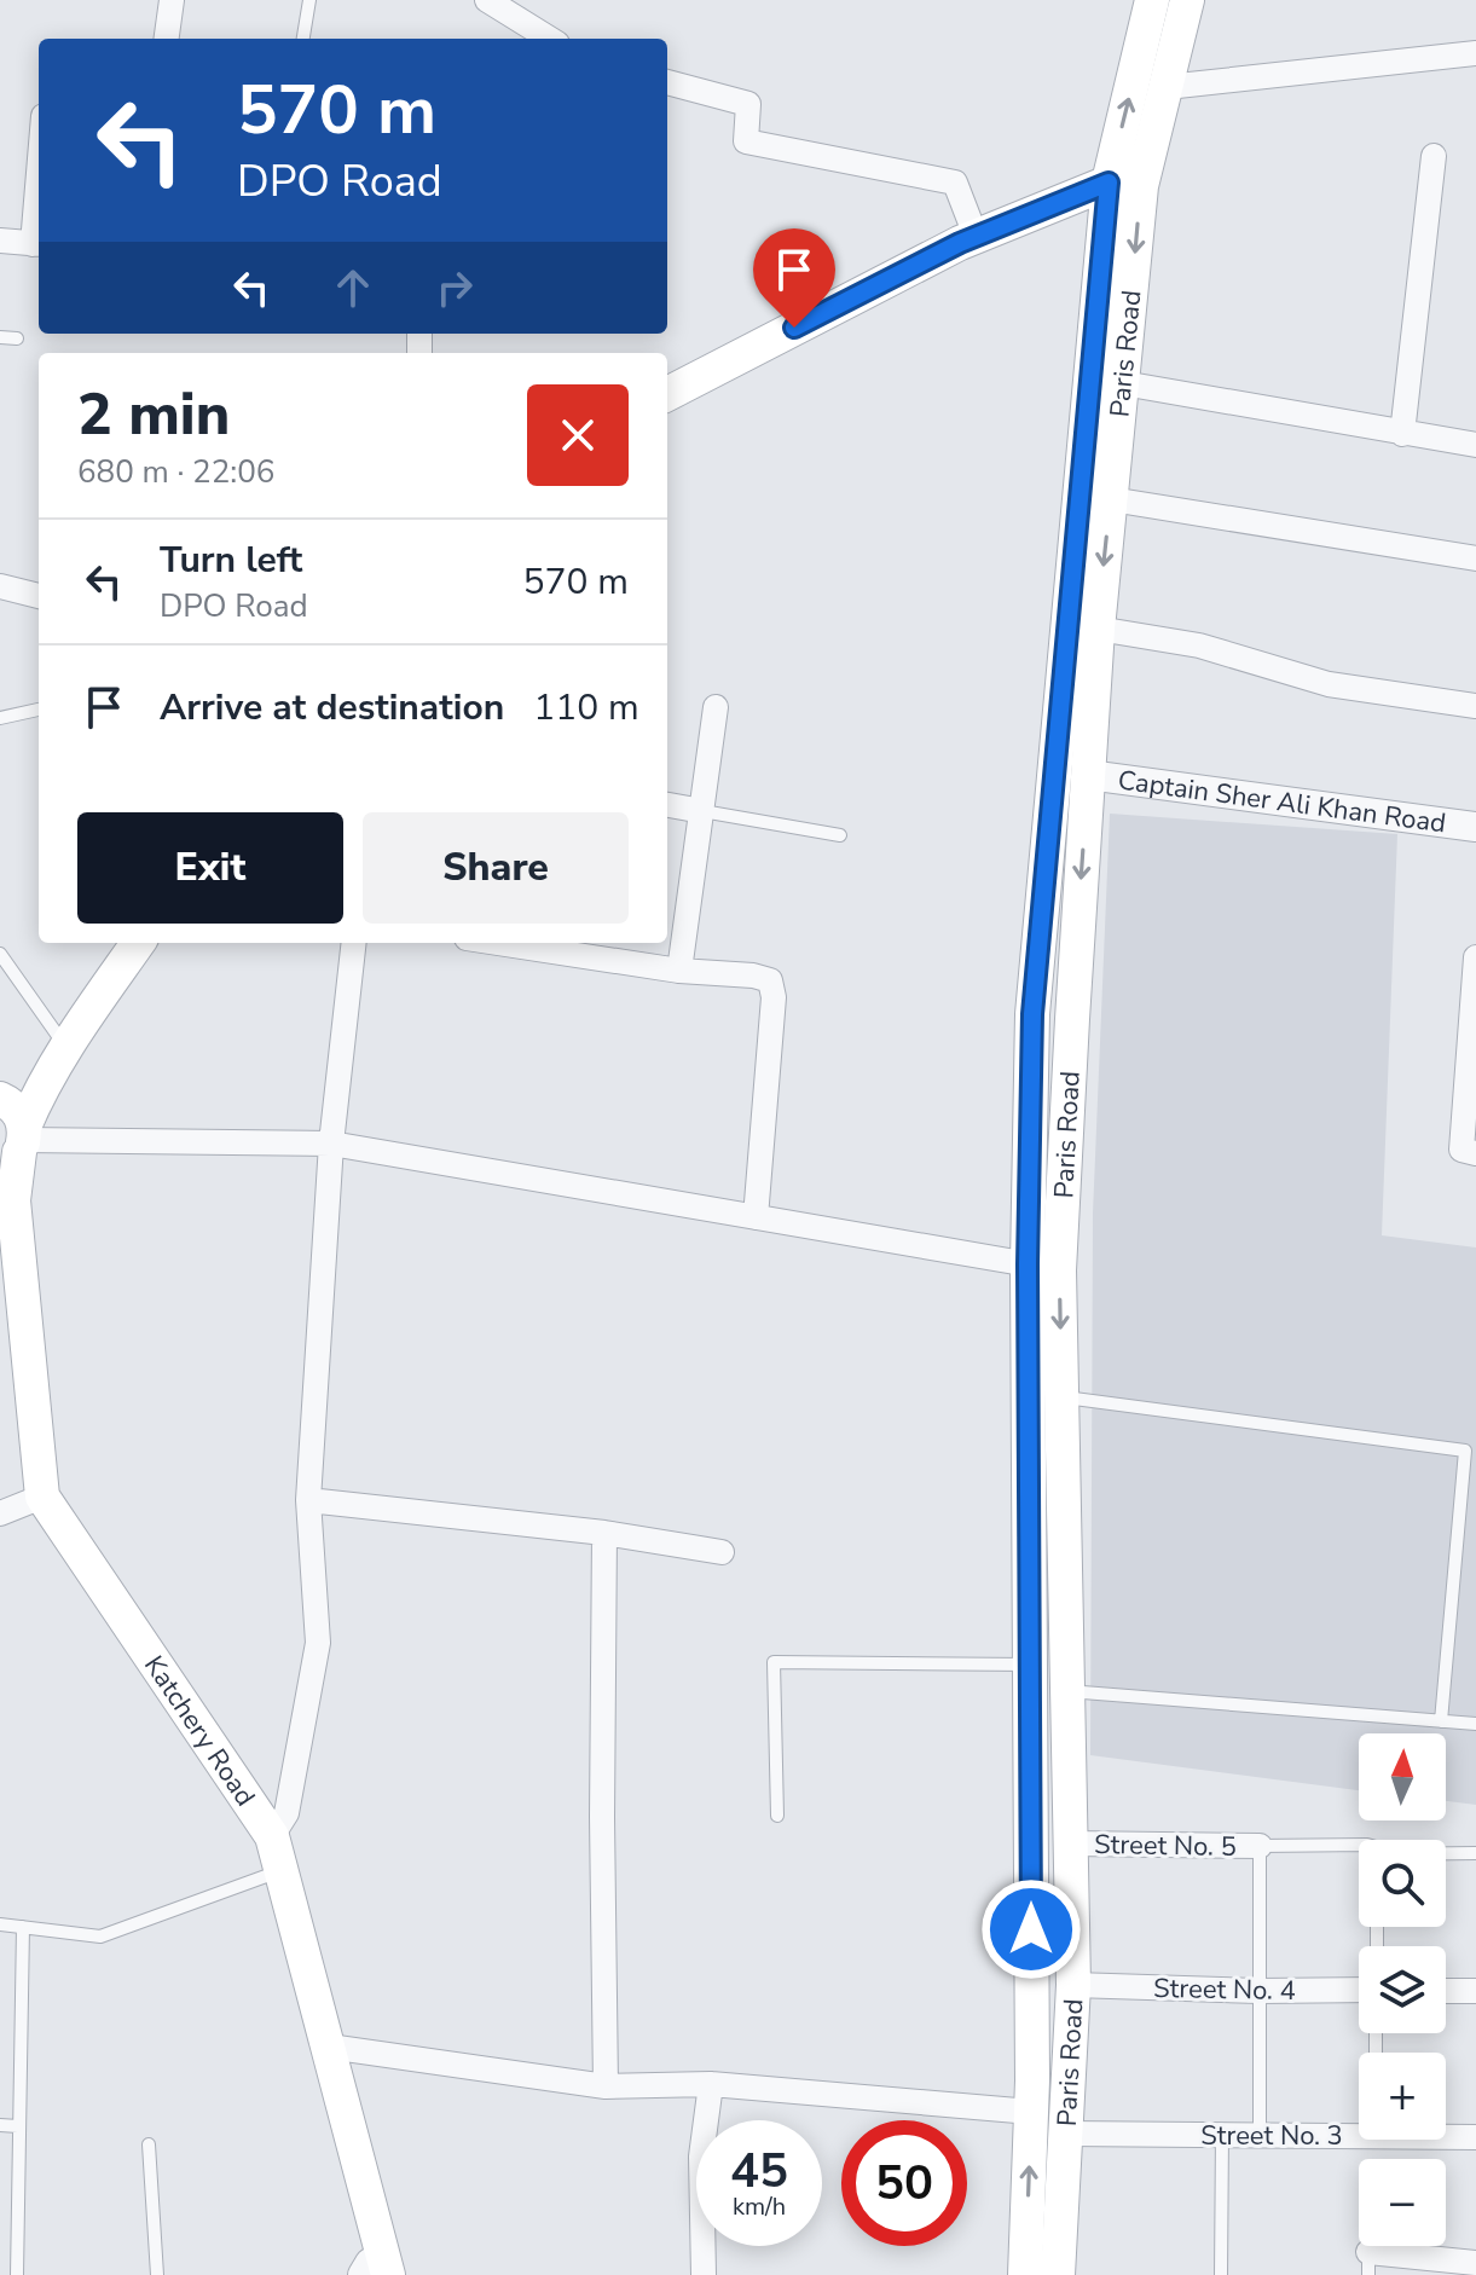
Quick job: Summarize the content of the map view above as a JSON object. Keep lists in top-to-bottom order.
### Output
{
  "streets": {
    "main road": ["Paris Road", "Katchery Road"],
    "street": [
      "Captain Sher Ali Khan Road",
      "Street No. 5",
      "Street No. 4",
      "Street No. 3"
    ]
  },
  "crossings": [
    ["Paris Road", "Captain Sher Ali Khan Road"],
    ["Paris Road", "Street No. 5"],
    ["Paris Road", "Street No. 4"],
    ["Paris Road", "Street No. 3"]
  ],
  "north": "top",
  "page": {
    "turn": ["570 m", "DPO Road"],
    "heading": ["2 min", "680 m · 22:06"],
    "list": [
      {
        "name": "Turn left",
        "note": "DPO Road",
        "value": "570 m"
      },
      {
        "name": "Arrive at destination",
        "value": "110 m"
      }
    ],
    "buttons": ["Exit", "Share"],
    "map_buttons": ["+", "−"],
    "speed": "45 km/h",
    "limit": "50"
  }
}
